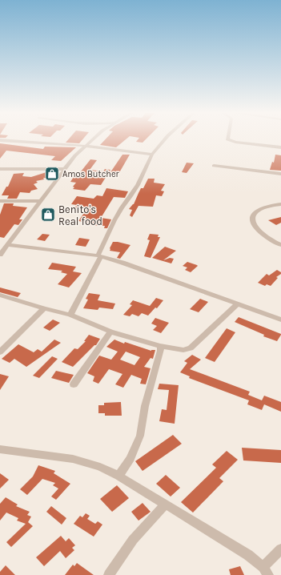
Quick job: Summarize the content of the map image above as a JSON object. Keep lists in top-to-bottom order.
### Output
{
  "places": {
    "shop": ["Amos Butcher", "Benito's Real food"]
  }
}
